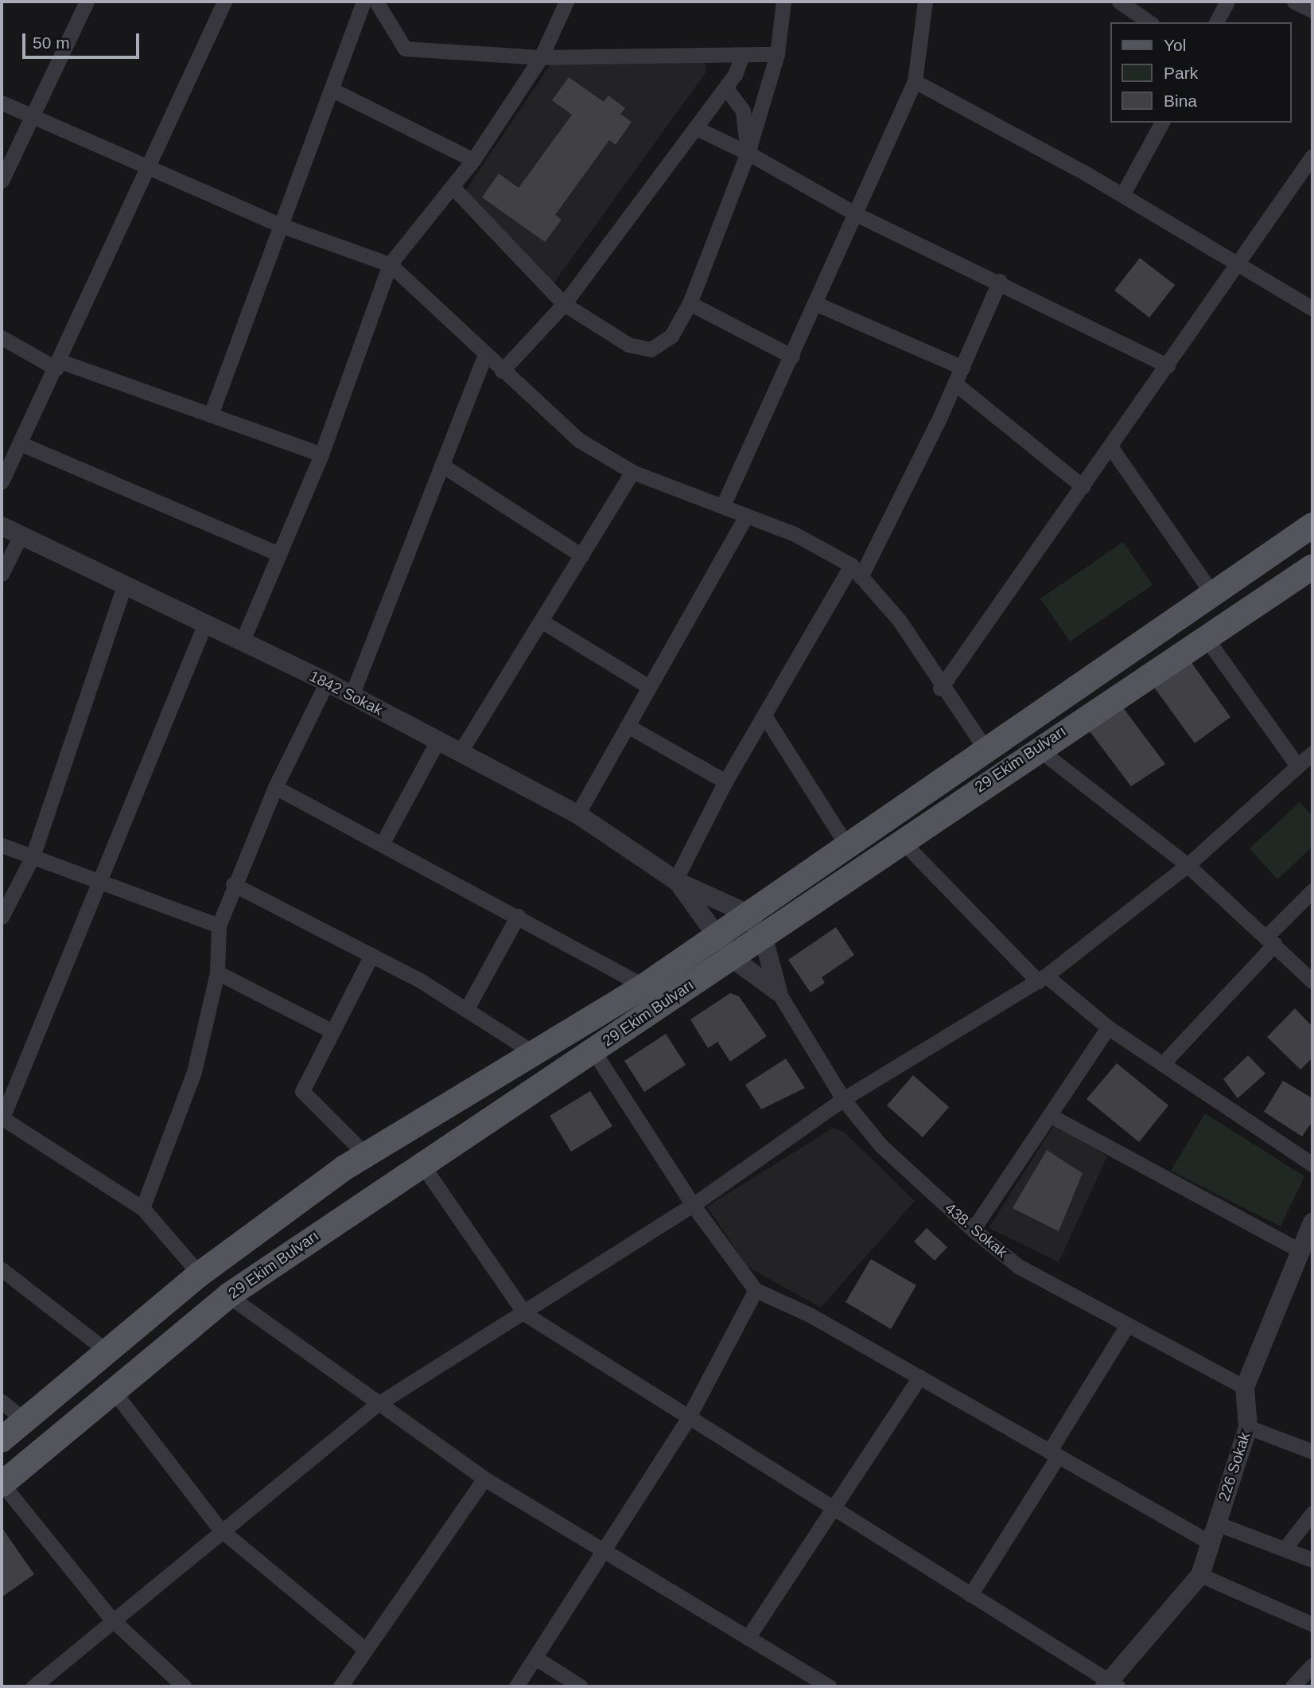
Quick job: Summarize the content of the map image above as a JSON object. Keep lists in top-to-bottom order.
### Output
{
  "streets": {
    "main road": ["29 Ekim Bulvarı"],
    "street": ["1842 Sokak", "438. Sokak", "226 Sokak"]
  },
  "crossings": [
    ["438. Sokak", "226 Sokak"]
  ],
  "legend": ["Yol", "Park", "Bina"],
  "scale_bar": "50 m"
}
